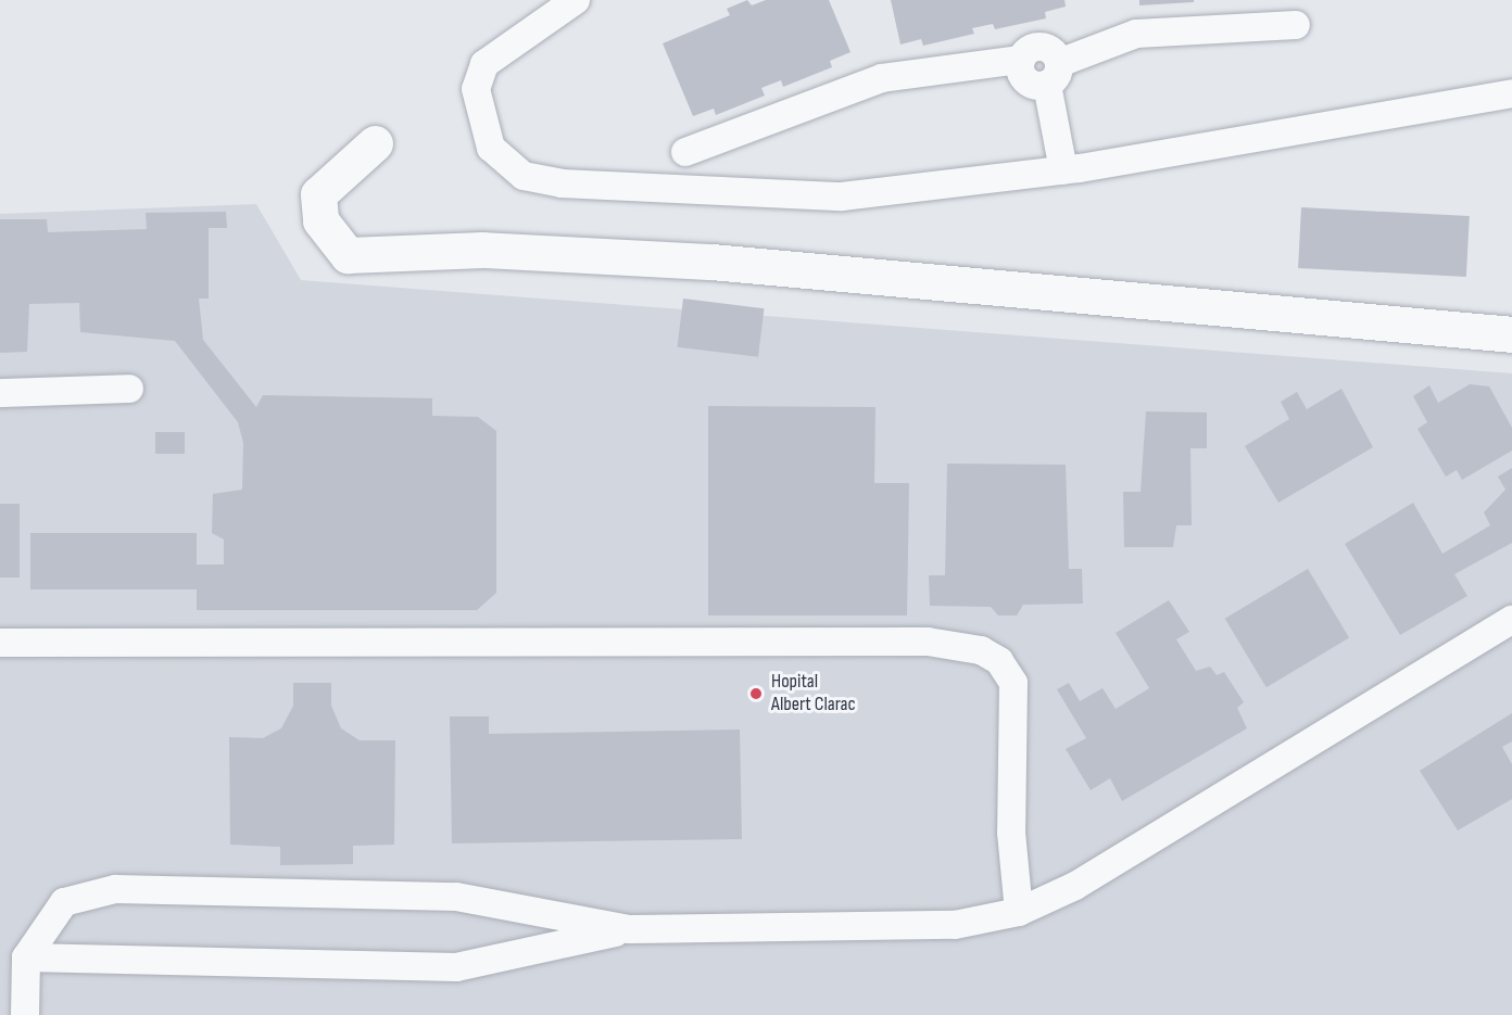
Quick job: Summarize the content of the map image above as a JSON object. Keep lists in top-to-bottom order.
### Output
{
  "places": ["Hopital Albert Clarac"]
}
